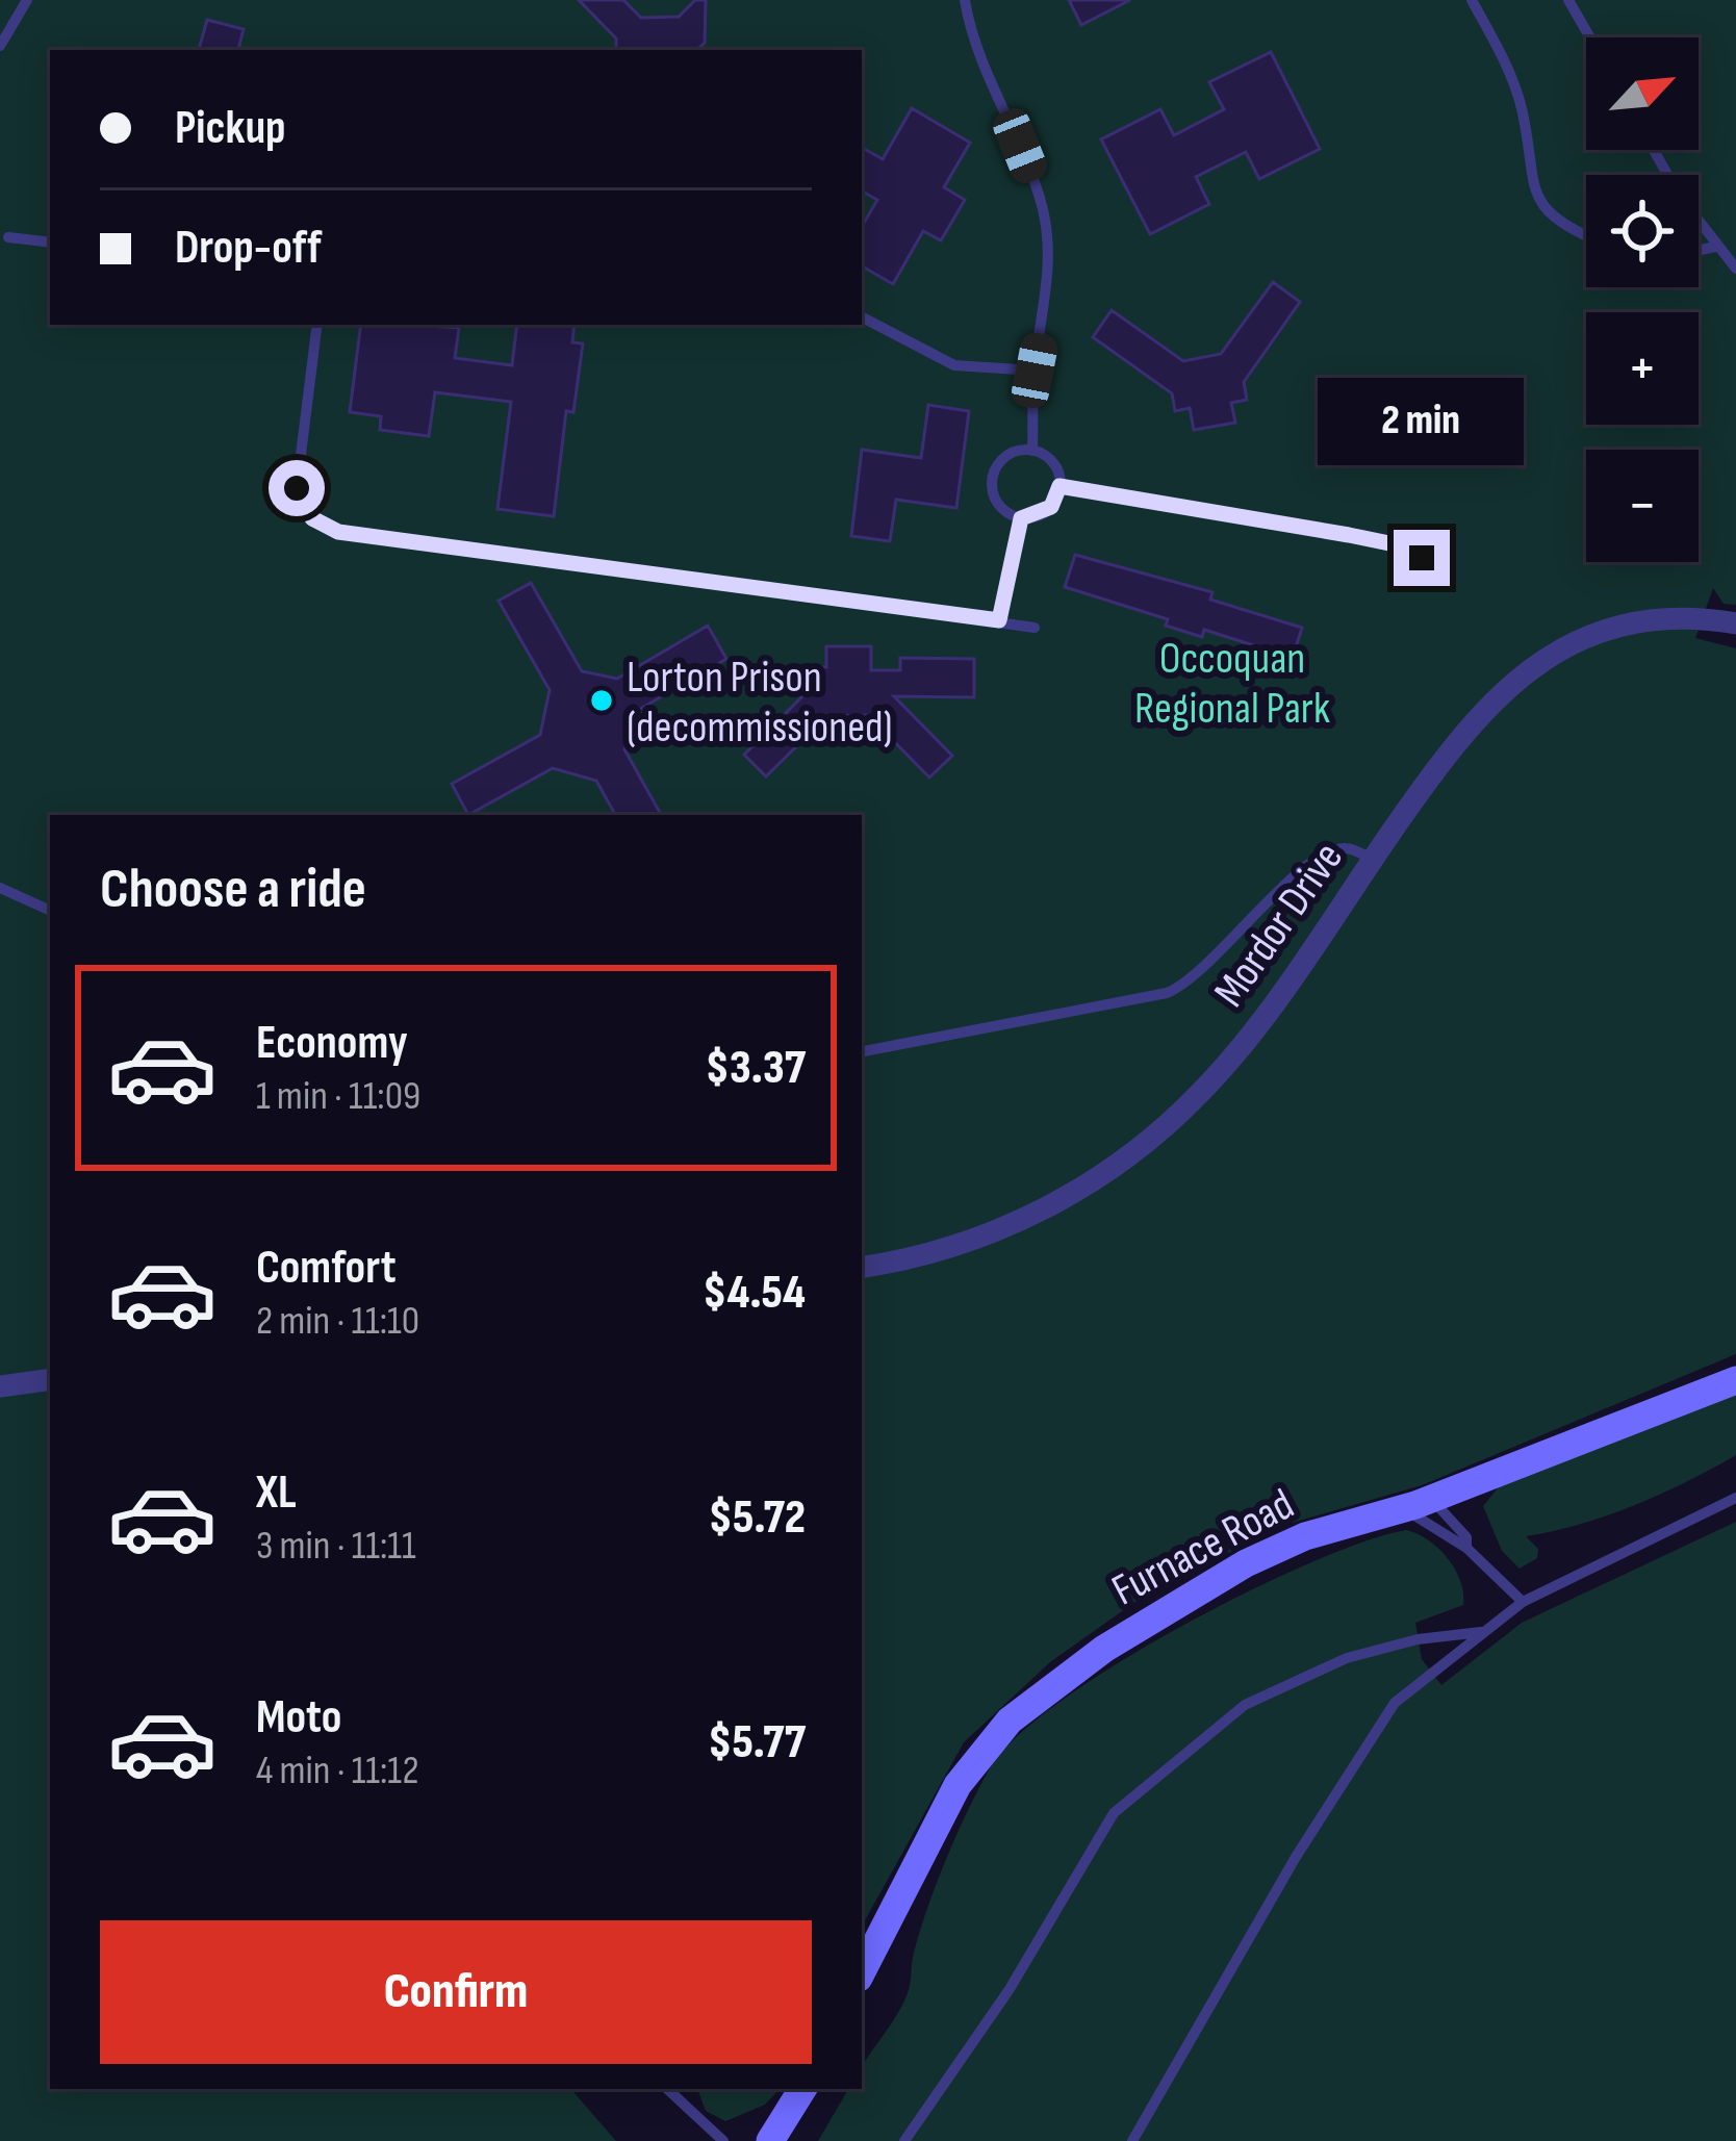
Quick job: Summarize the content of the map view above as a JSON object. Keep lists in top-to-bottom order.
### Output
{
  "streets": {
    "main road": ["Furnace Road"],
    "street": ["Mordor Drive"]
  },
  "parks": ["Occoquan Regional Park"],
  "places": ["Lorton Prison (decommissioned)"],
  "north": "top right",
  "page": {
    "map_buttons": ["+", "−"],
    "banner": ["Pickup", "Drop-off"],
    "bubble": "2 min",
    "heading": "Choose a ride",
    "list": [
      {
        "name": "Economy",
        "note": "1 min · 11:09",
        "value": "$3.37"
      },
      {
        "name": "Comfort",
        "note": "2 min · 11:10",
        "value": "$4.54"
      },
      {
        "name": "XL",
        "note": "3 min · 11:11",
        "value": "$5.72"
      },
      {
        "name": "Moto",
        "note": "4 min · 11:12",
        "value": "$5.77"
      }
    ],
    "buttons": "Confirm"
  }
}
